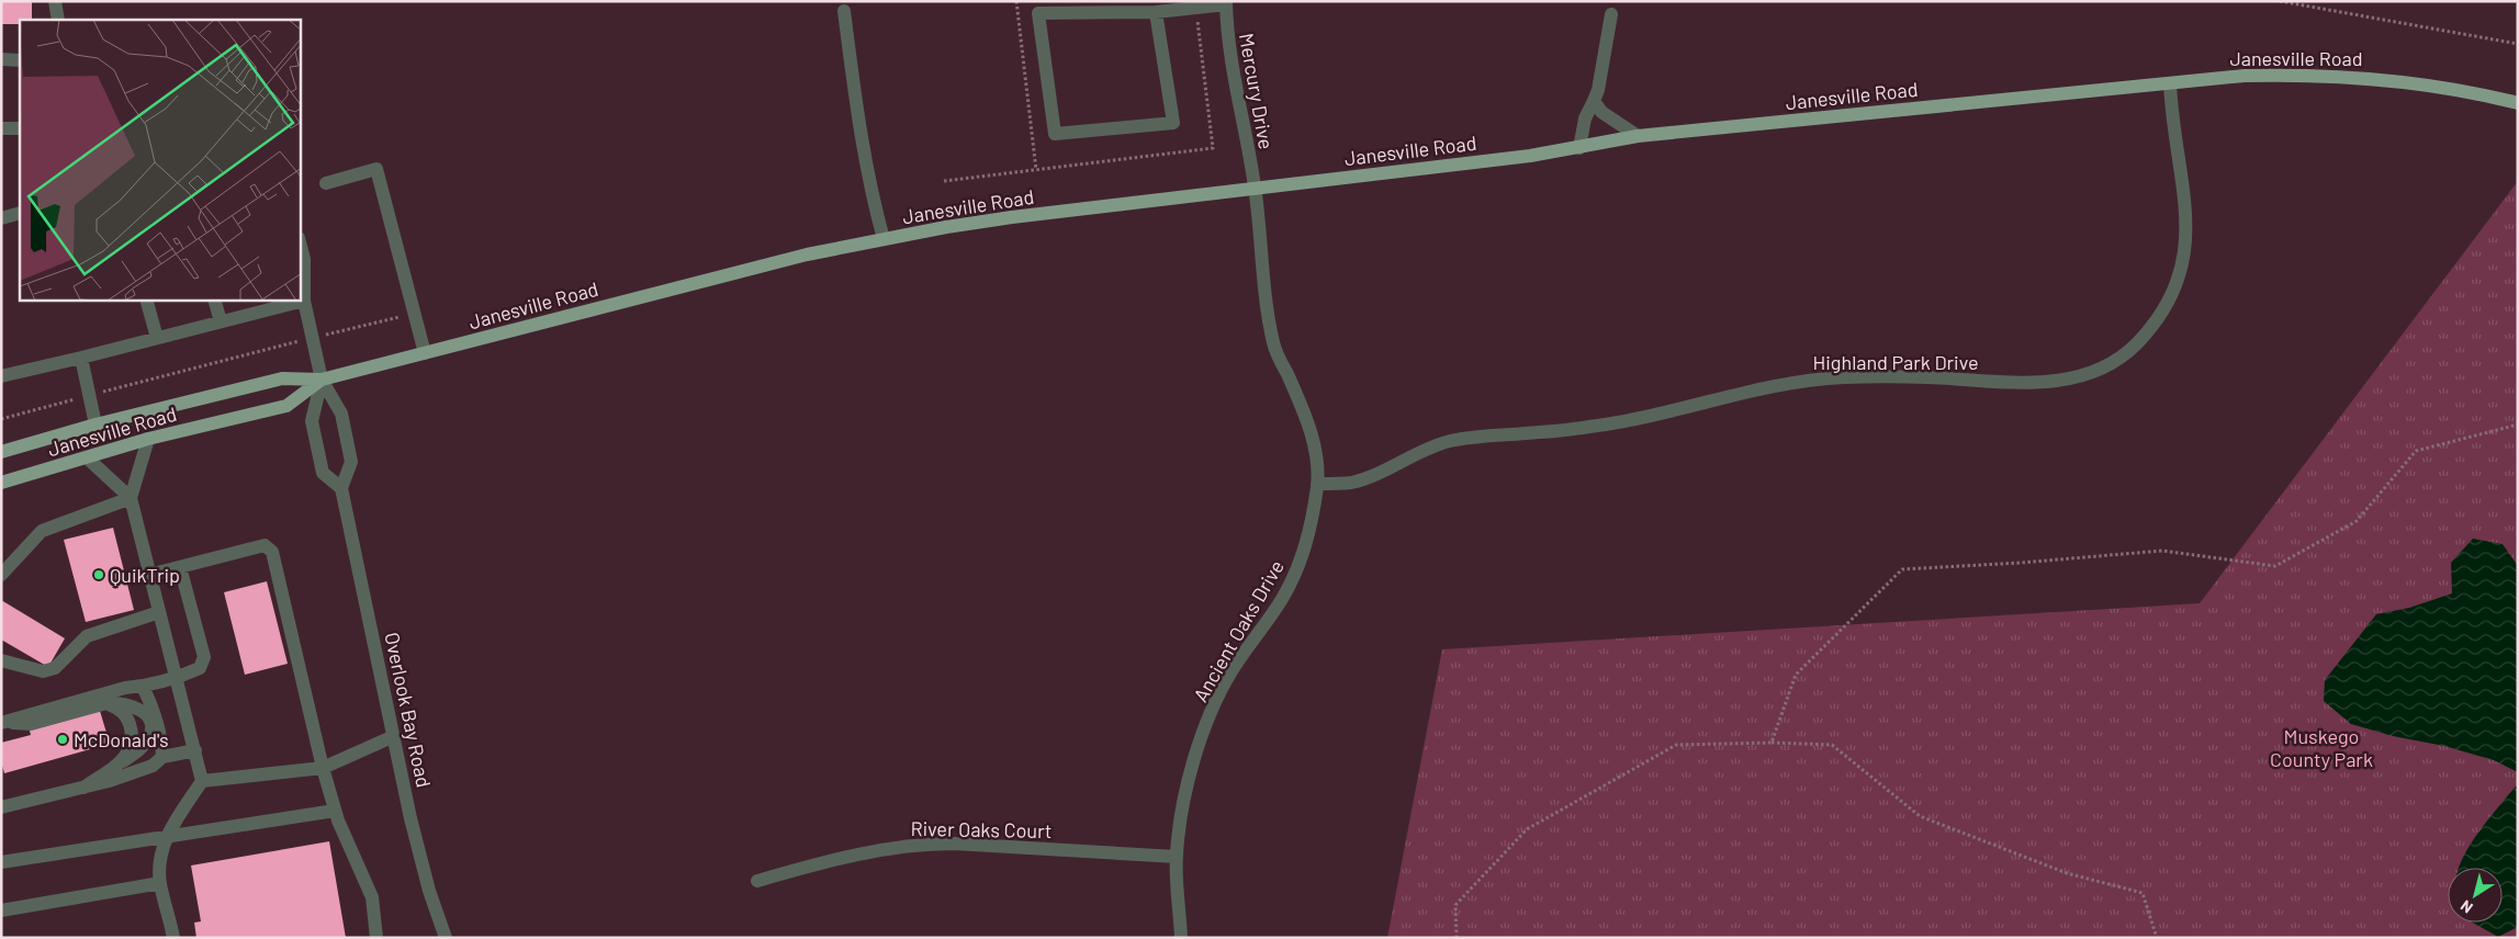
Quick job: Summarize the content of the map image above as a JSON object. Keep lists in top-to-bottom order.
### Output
{
  "streets": {
    "main road": ["Janesville Road"],
    "street": [
      "Mercury Drive",
      "Highland Park Drive",
      "Ancient Oaks Drive",
      "Overlook Bay Road",
      "River Oaks Court"
    ]
  },
  "crossings": [
    ["Janesville Road", "Mercury Drive"],
    ["Janesville Road", "Highland Park Drive"],
    ["Janesville Road", "Ancient Oaks Drive"],
    ["Mercury Drive", "Ancient Oaks Drive"],
    ["Highland Park Drive", "Ancient Oaks Drive"],
    ["Ancient Oaks Drive", "River Oaks Court"]
  ],
  "parks": ["Muskego County Park"],
  "places": ["QuikTrip", "McDonald's"],
  "north": "bottom left"
}
